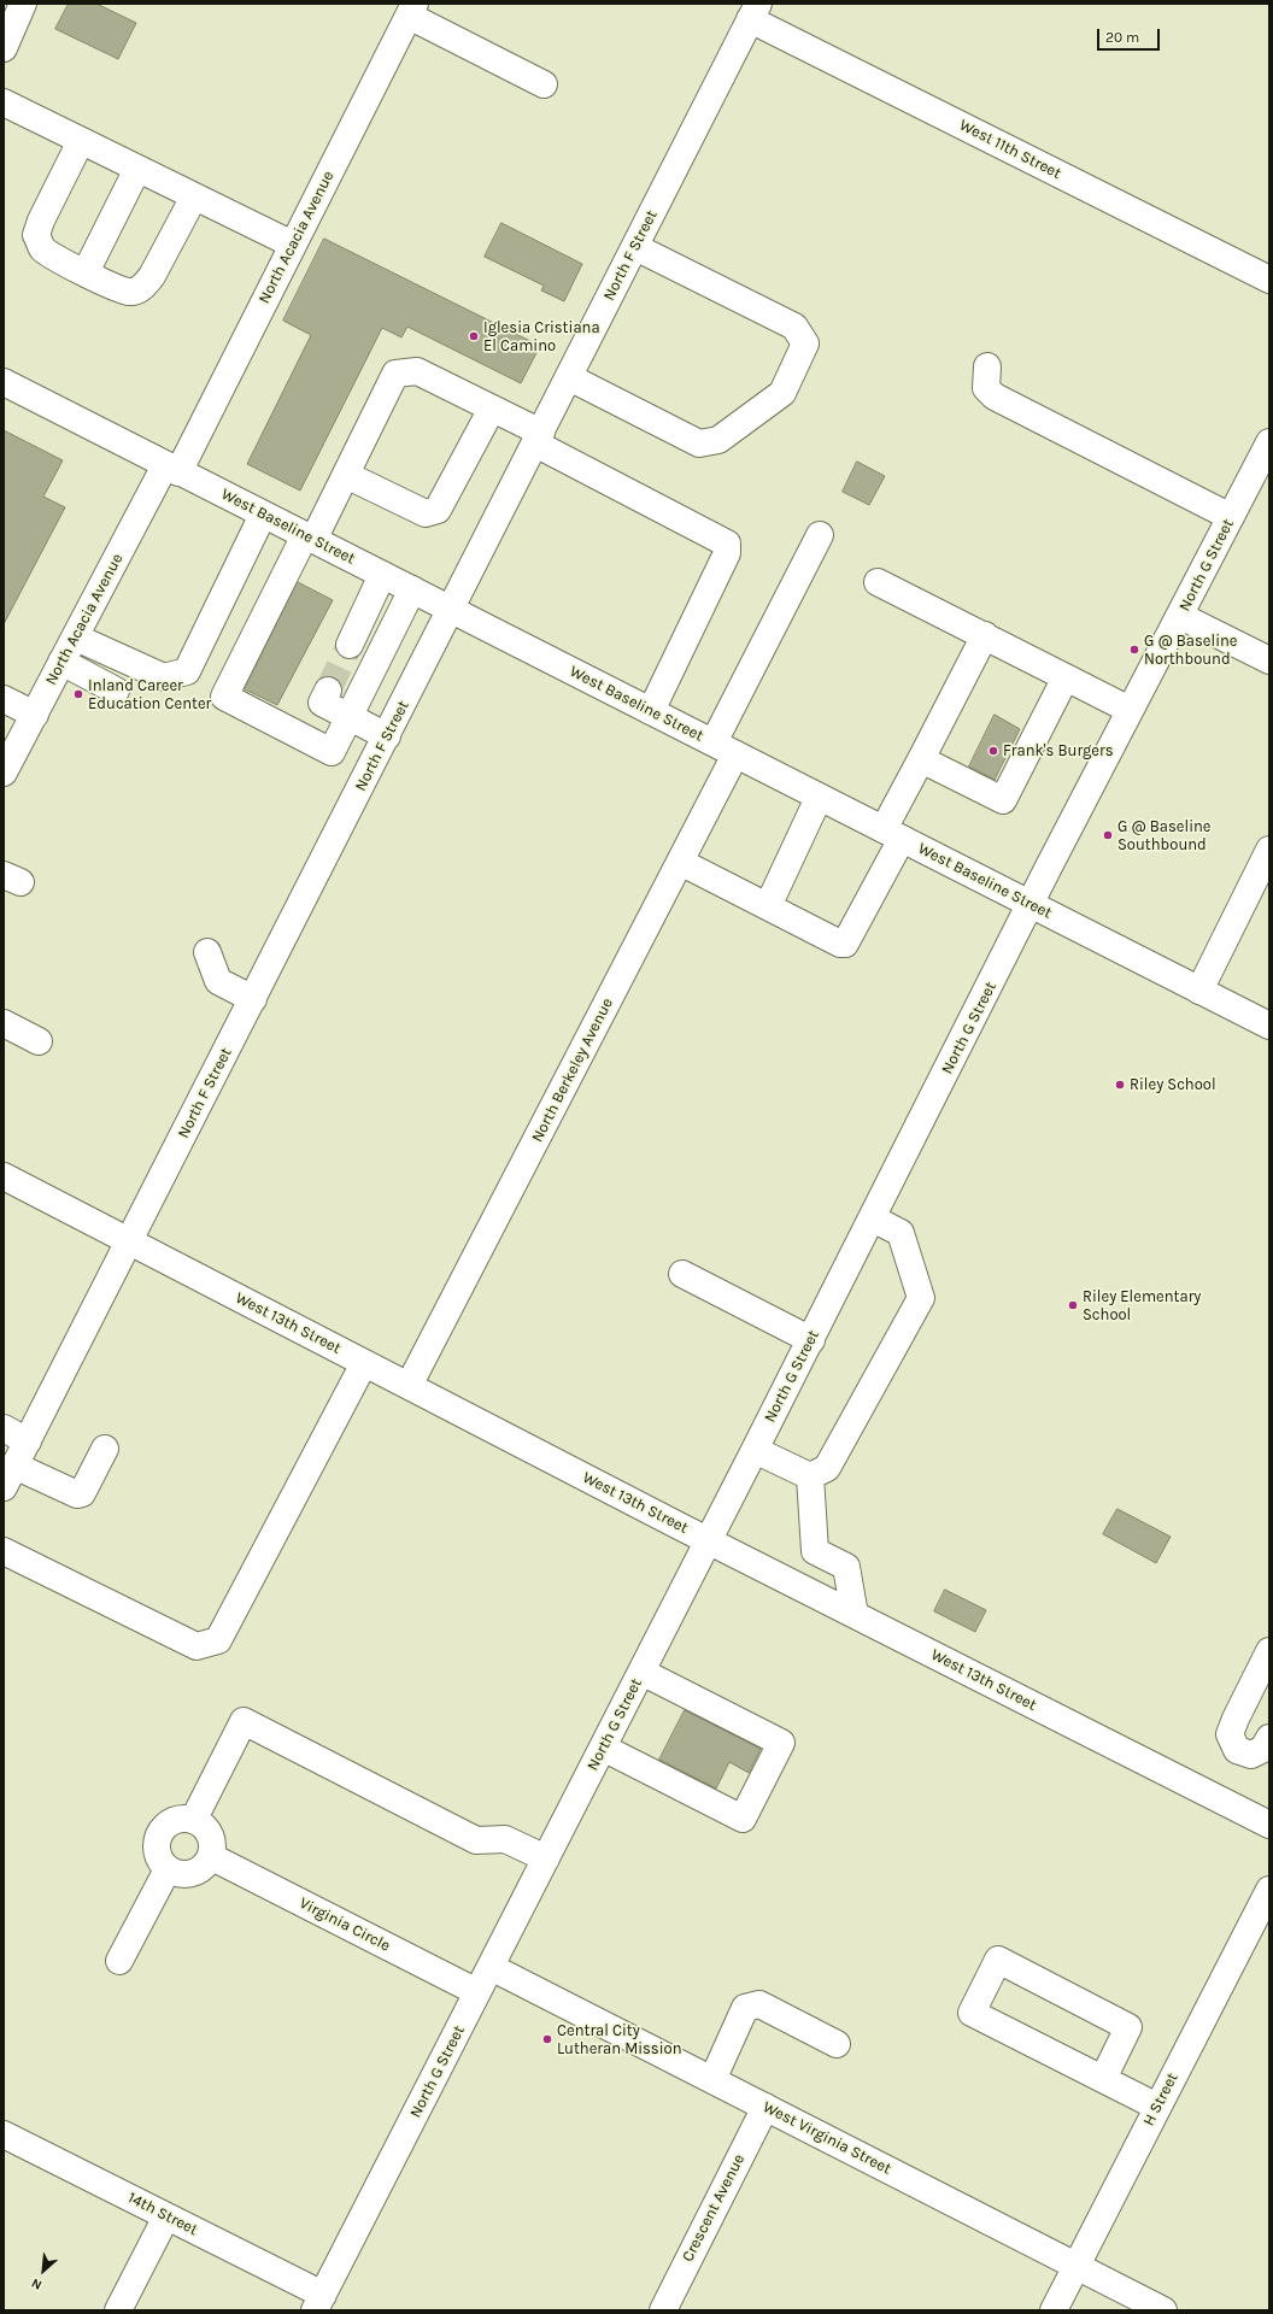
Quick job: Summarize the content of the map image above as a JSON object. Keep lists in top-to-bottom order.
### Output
{
  "streets": {
    "street": [
      "West 11th Street",
      "North Acacia Avenue",
      "North F Street",
      "West Baseline Street",
      "North G Street",
      "North Berkeley Avenue",
      "West 13th Street",
      "Virginia Circle",
      "H Street",
      "West Virginia Street",
      "Crescent Avenue",
      "14th Street"
    ]
  },
  "crossings": [
    ["West 11th Street", "North F Street"],
    ["North Acacia Avenue", "West Baseline Street"],
    ["North F Street", "West Baseline Street"],
    ["North F Street", "West 13th Street"],
    ["West Baseline Street", "North G Street"],
    ["West Baseline Street", "North Berkeley Avenue"],
    ["North G Street", "West 13th Street"],
    ["North G Street", "Virginia Circle"],
    ["North G Street", "West Virginia Street"],
    ["North G Street", "14th Street"],
    ["North Berkeley Avenue", "West 13th Street"],
    ["H Street", "West Virginia Street"],
    ["West Virginia Street", "Crescent Avenue"]
  ],
  "places": [
    "Iglesia Cristiana El Camino",
    "G @ Baseline Northbound",
    "Inland Career Education Center",
    "Frank's Burgers",
    "G @ Baseline Southbound",
    "Riley School",
    "Riley Elementary School",
    "Central City Lutheran Mission"
  ],
  "scale_bar": "20 m",
  "north": "bottom left"
}
